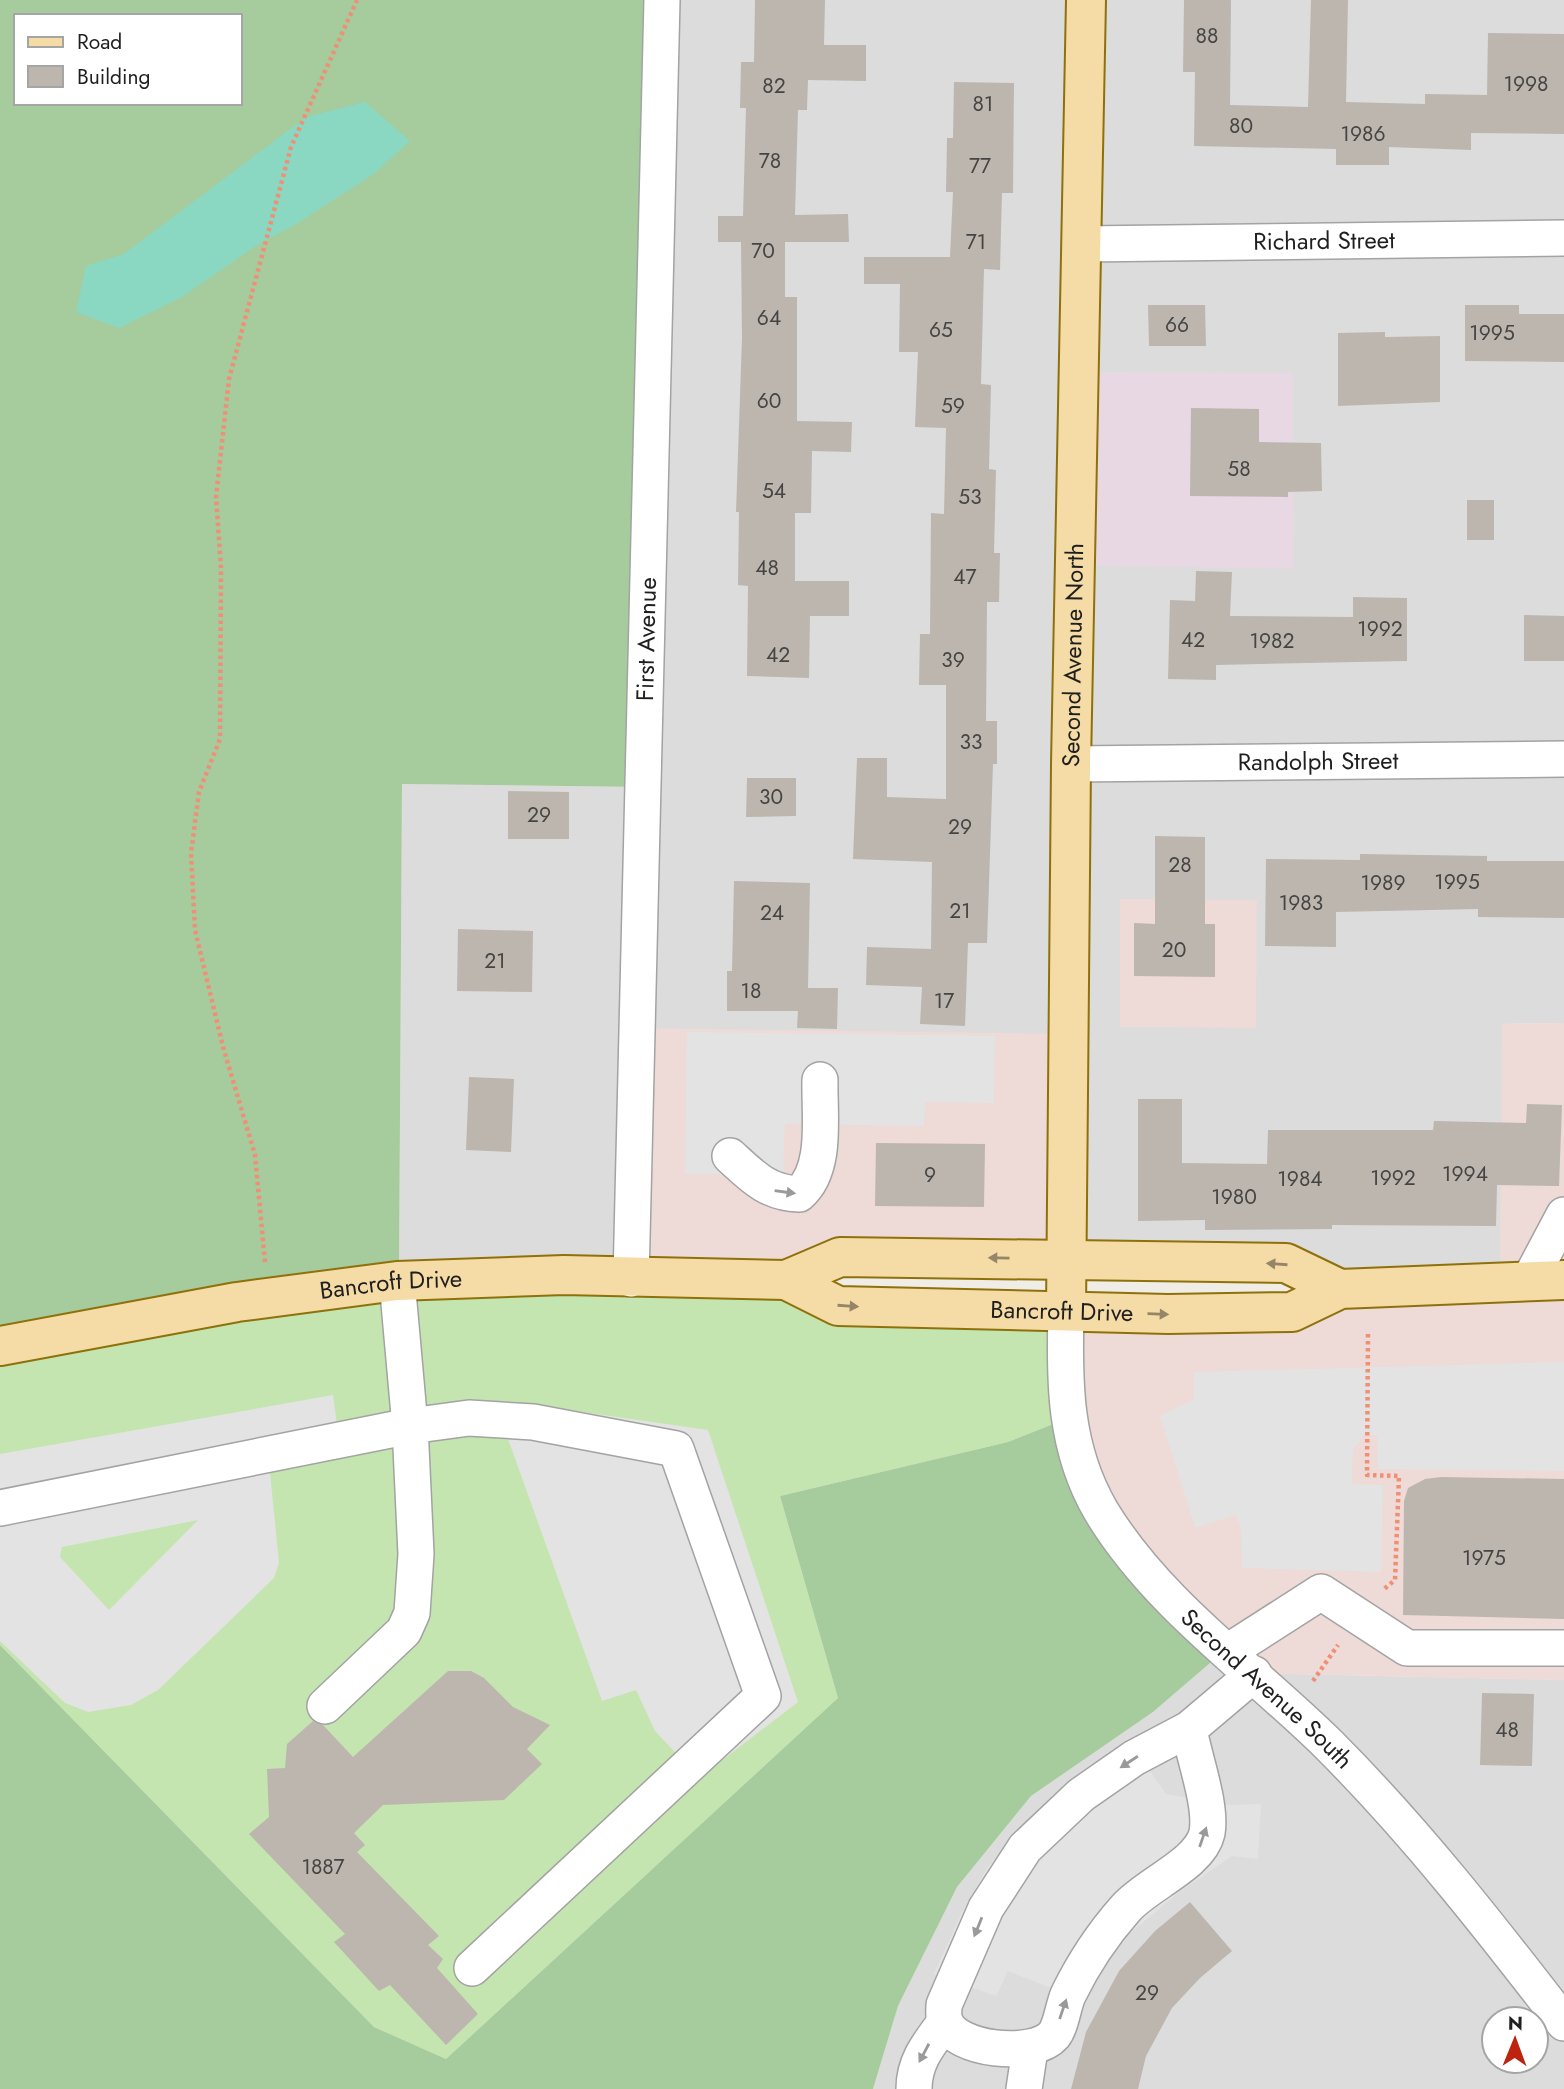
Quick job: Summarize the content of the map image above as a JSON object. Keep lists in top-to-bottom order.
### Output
{
  "streets": {
    "main road": ["Second Avenue North", "Bancroft Drive"],
    "street": [
      "Richard Street",
      "First Avenue",
      "Randolph Street",
      "Second Avenue South"
    ]
  },
  "crossings": [
    ["Richard Street", "Second Avenue North"],
    ["First Avenue", "Bancroft Drive"],
    ["Second Avenue North", "Randolph Street"],
    ["Second Avenue North", "Bancroft Drive"],
    ["Second Avenue North", "Second Avenue South"],
    ["Bancroft Drive", "Second Avenue South"]
  ],
  "house_numbers": [
    "88",
    "1998",
    "82",
    "81",
    "80",
    "1986",
    "78",
    "77",
    "71",
    "70",
    "64",
    "66",
    "65",
    "1995",
    "60",
    "59",
    "58",
    "54",
    "53",
    "48",
    "47",
    "1992",
    "42",
    "1982",
    "42",
    "39",
    "33",
    "30",
    "29",
    "29",
    "28",
    "1995",
    "1989",
    "1983",
    "21",
    "24",
    "20",
    "21",
    "18",
    "17",
    "1994",
    "9",
    "1992",
    "1984",
    "1980",
    "1975",
    "48",
    "1887",
    "29"
  ],
  "legend": ["Road", "Building"],
  "north": "top"
}
